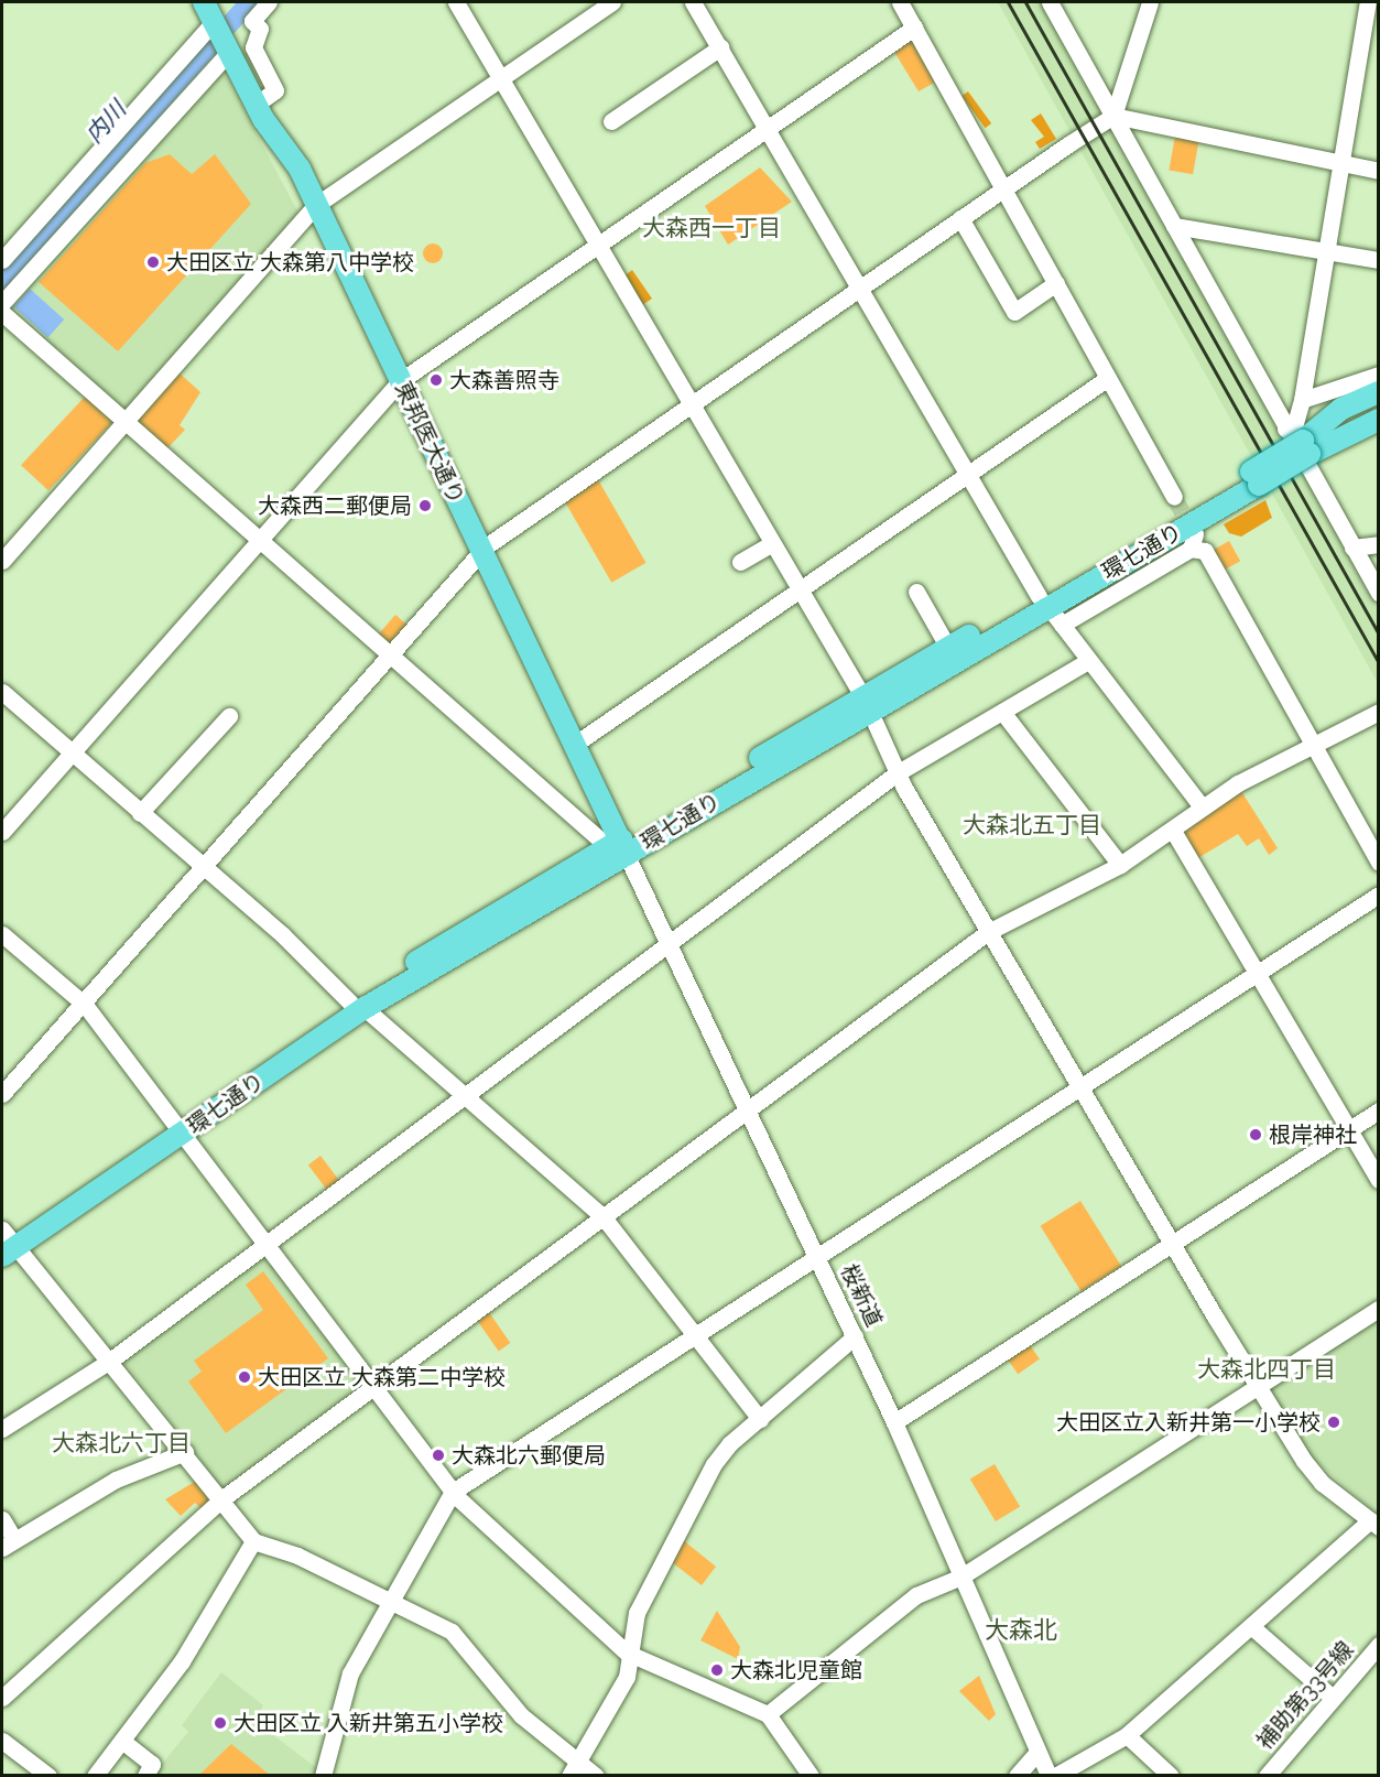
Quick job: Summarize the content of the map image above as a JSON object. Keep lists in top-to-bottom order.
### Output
{
  "streets": {
    "main road": ["東邦医大通り", "環七通り"],
    "street": ["桜新道", "補助第33号線"]
  },
  "crossings": [
    ["東邦医大通り", "環七通り"],
    ["東邦医大通り", "桜新道"],
    ["環七通り", "桜新道"]
  ],
  "districts": [
    "大森西一丁目",
    "大森北五丁目",
    "大森北四丁目",
    "大森北六丁目",
    "大森北"
  ],
  "water": ["内川"],
  "places": [
    "大田区立 大森第八中学校",
    "大森善照寺",
    "大森西二郵便局",
    "根岸神社",
    "大田区立 大森第二中学校",
    "大田区立入新井第一小学校",
    "大森北六郵便局",
    "大森北児童館",
    "大田区立 入新井第五小学校"
  ]
}
